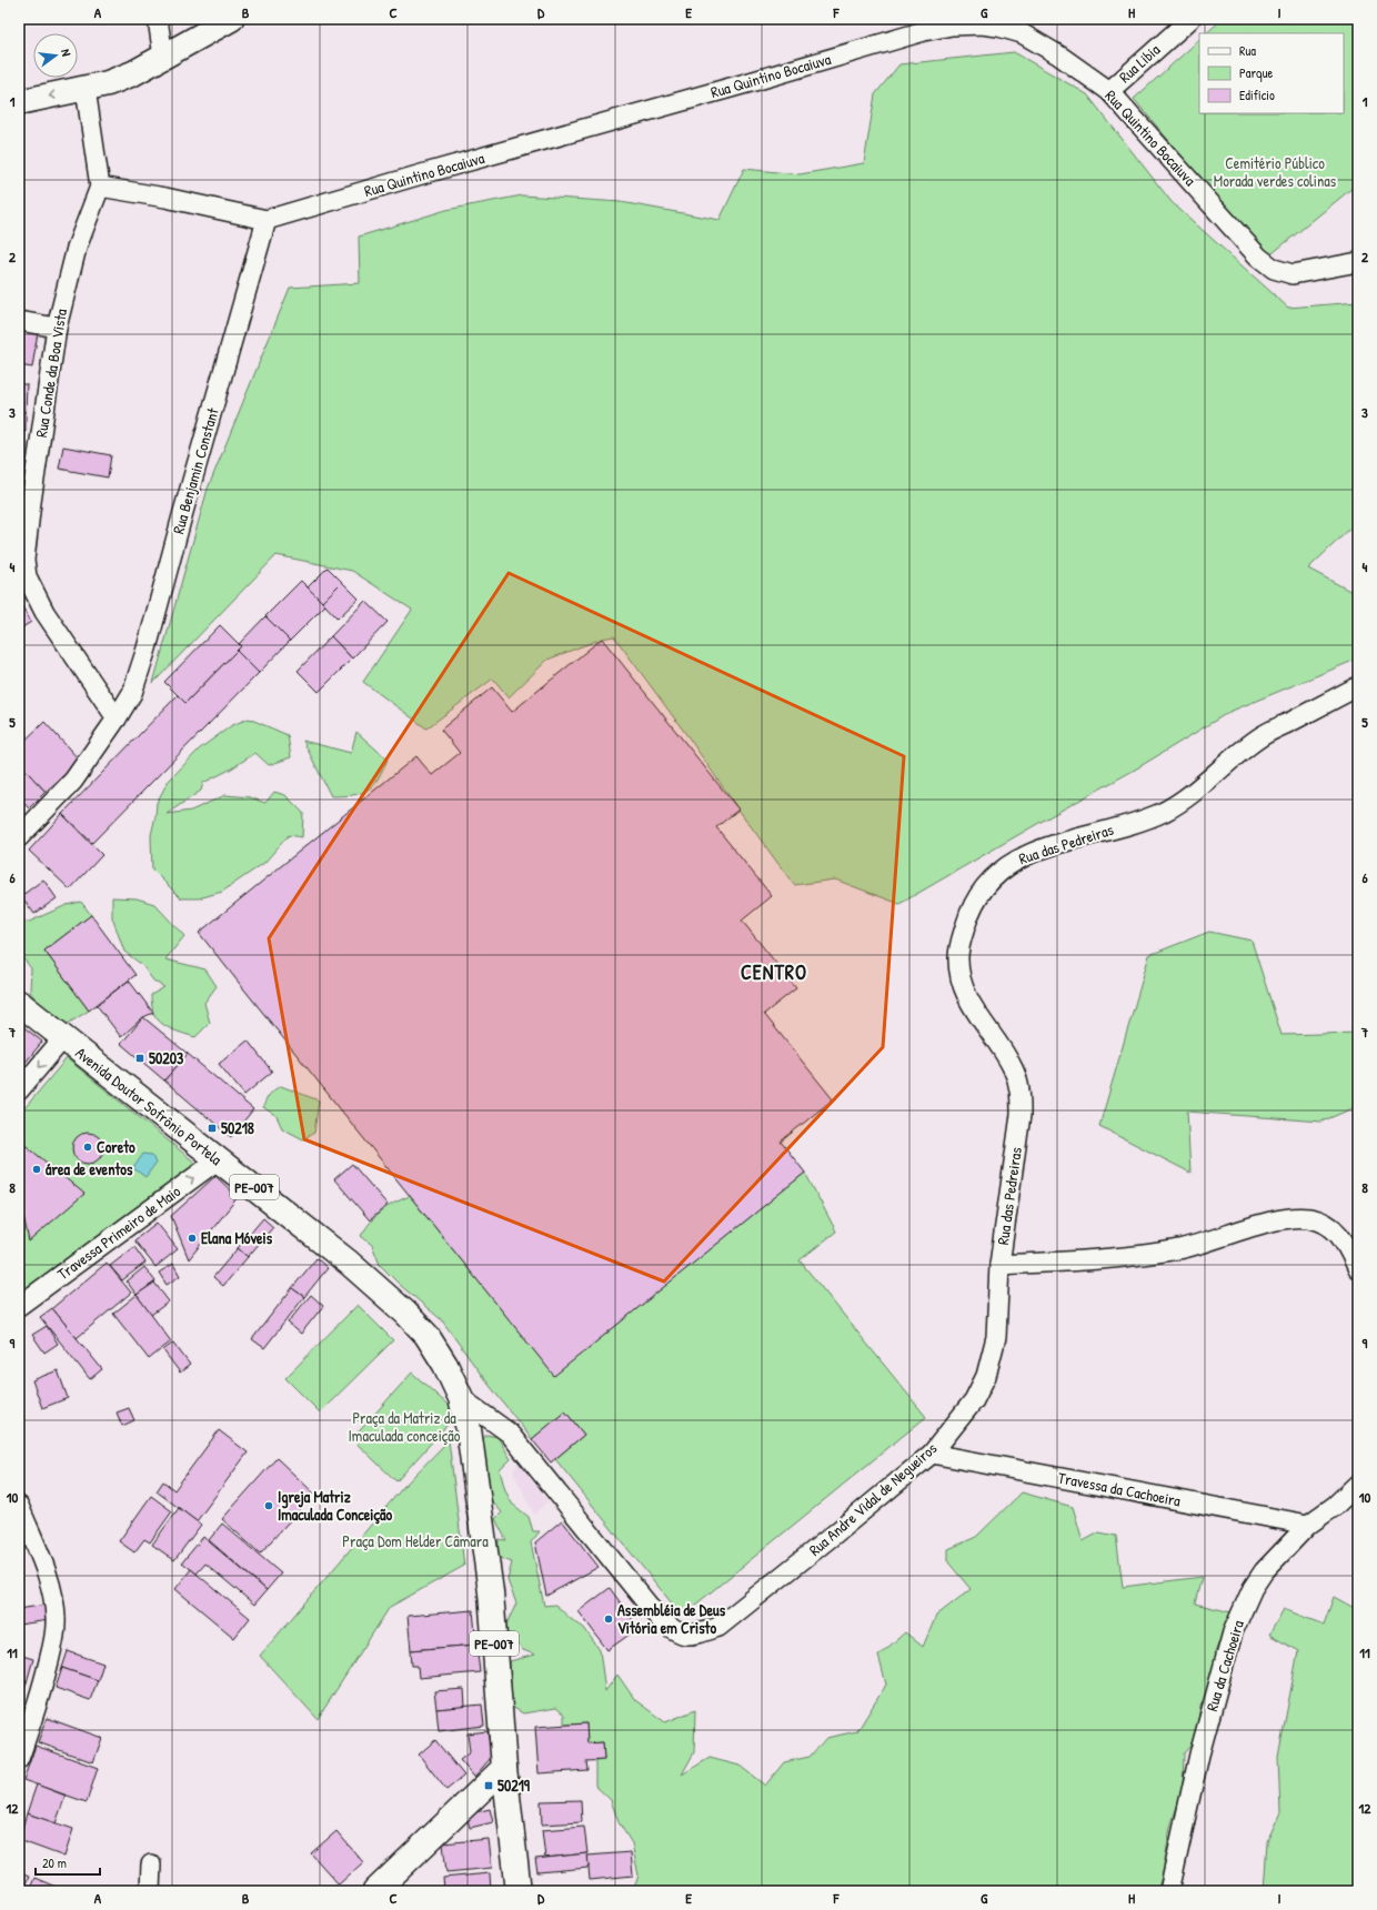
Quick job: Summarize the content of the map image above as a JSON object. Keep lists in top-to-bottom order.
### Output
{
  "streets": {
    "main road": ["Avenida Doutor Sofrônio Portela", "PE-007"],
    "street": [
      "Rua Libia",
      "Rua Quintino Bocaiuva",
      "Rua Conde da Boa Vista",
      "Rua Benjamin Constant",
      "Rua das Pedreiras",
      "Travessa Primeiro de Maio",
      "Travessa da Cachoeira",
      "Rua Andre Vidal de Negueiros",
      "Rua da Cachoeira"
    ]
  },
  "crossings": [
    ["Rua Libia", "Rua Quintino Bocaiuva"],
    ["Rua Quintino Bocaiuva", "Rua Conde da Boa Vista"],
    ["Rua Quintino Bocaiuva", "Rua Benjamin Constant"],
    ["Rua Conde da Boa Vista", "Rua Benjamin Constant"],
    ["Rua das Pedreiras", "Rua Andre Vidal de Negueiros"],
    ["Avenida Doutor Sofrônio Portela", "PE-007"],
    ["Avenida Doutor Sofrônio Portela", "Travessa Primeiro de Maio"],
    ["Avenida Doutor Sofrônio Portela", "Rua Andre Vidal de Negueiros"],
    ["PE-007", "Rua Andre Vidal de Negueiros"],
    ["Travessa da Cachoeira", "Rua Andre Vidal de Negueiros"],
    ["Travessa da Cachoeira", "Rua da Cachoeira"]
  ],
  "one_way": ["Travessa Primeiro de Maio"],
  "districts": ["CENTRO"],
  "parks": ["Cemitério Público Morada verdes colinas", "Praça da Matriz da Imaculada conceição", "Praça Dom Helder Câmara"],
  "places": {
    "transit": ["50203", "50218", "50219"],
    "other": [
      "Coreto",
      "área de eventos",
      "Elana Móveis",
      "Igreja Matriz Imaculada Conceição",
      "Assembléia de Deus Vitória em Cristo"
    ]
  },
  "legend": ["Rua", "Parque", "Edifício"],
  "scale_bar": "20 m",
  "north": "right",
  "grid": {
    "columns": [
      "A",
      "B",
      "C",
      "D",
      "E",
      "F",
      "G",
      "H",
      "I"
    ],
    "rows": [
      "1",
      "2",
      "3",
      "4",
      "5",
      "6",
      "7",
      "8",
      "9",
      "10",
      "11",
      "12"
    ]
  }
}
